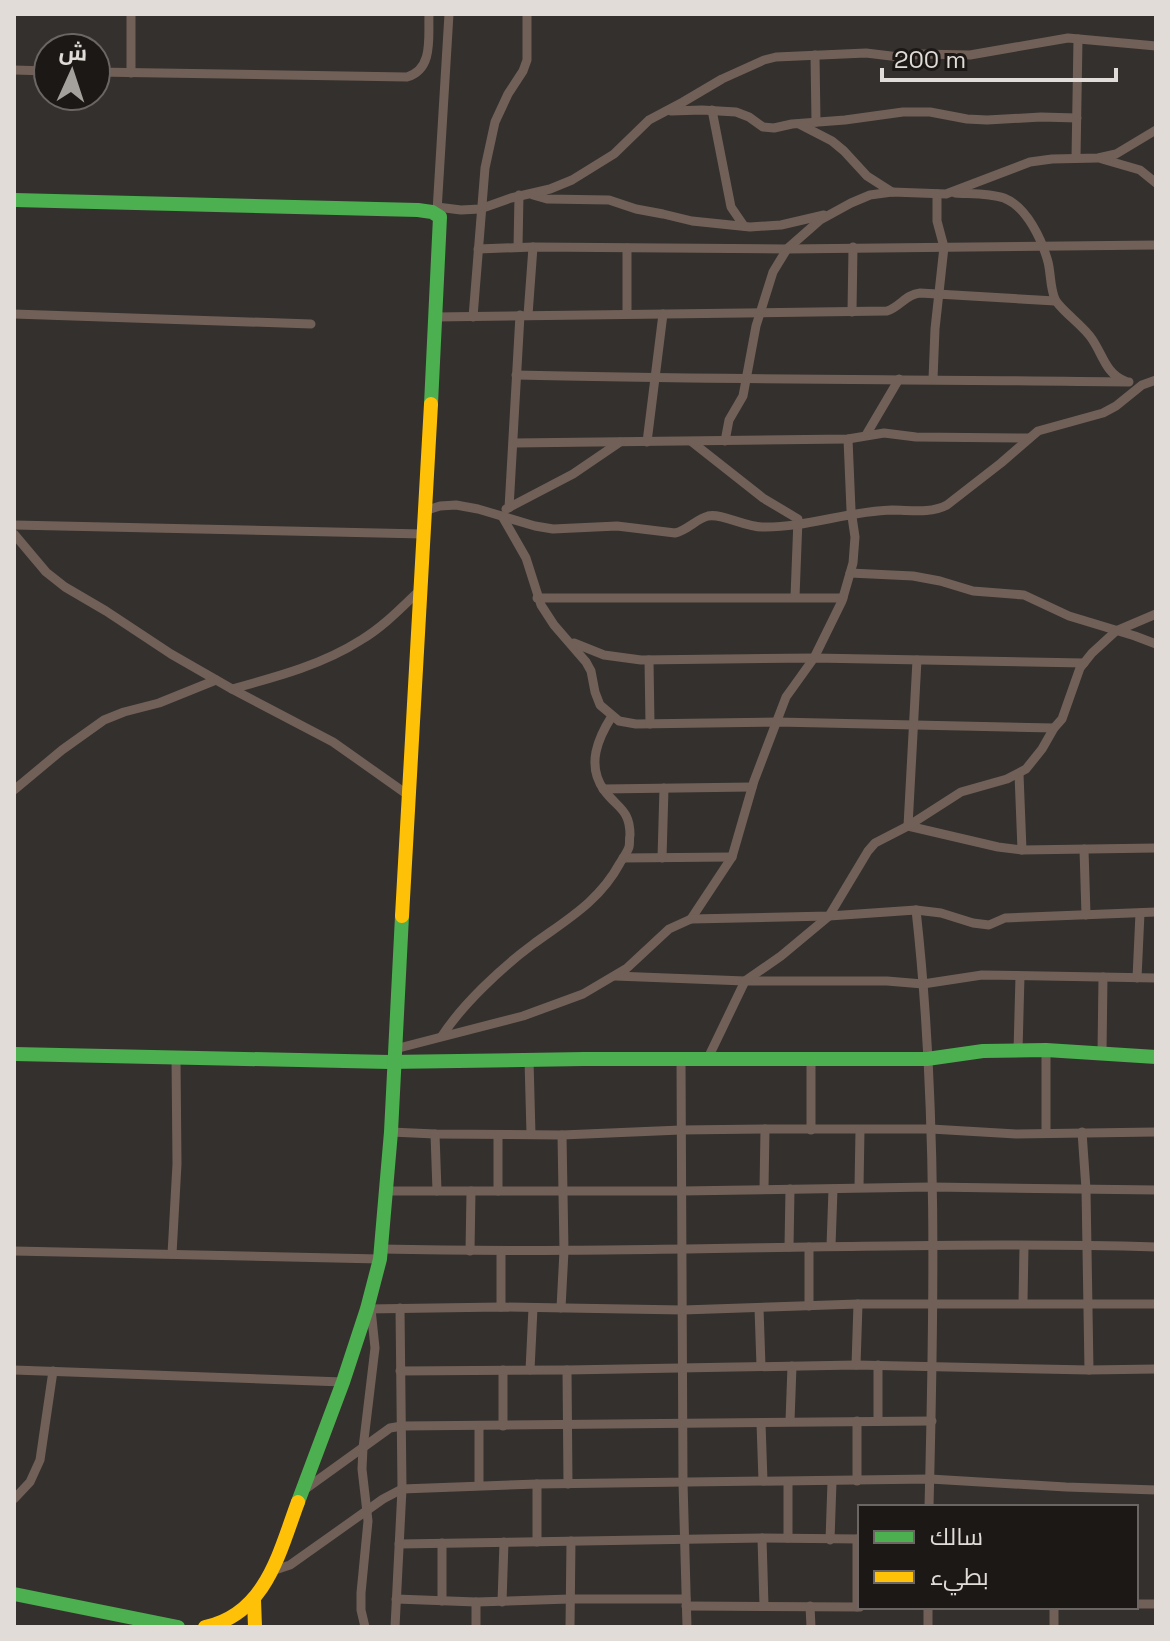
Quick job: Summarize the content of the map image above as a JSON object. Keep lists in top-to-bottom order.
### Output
{
  "legend": ["سالك", "بطيء"],
  "scale_bar": "200 m",
  "north": "top"
}
